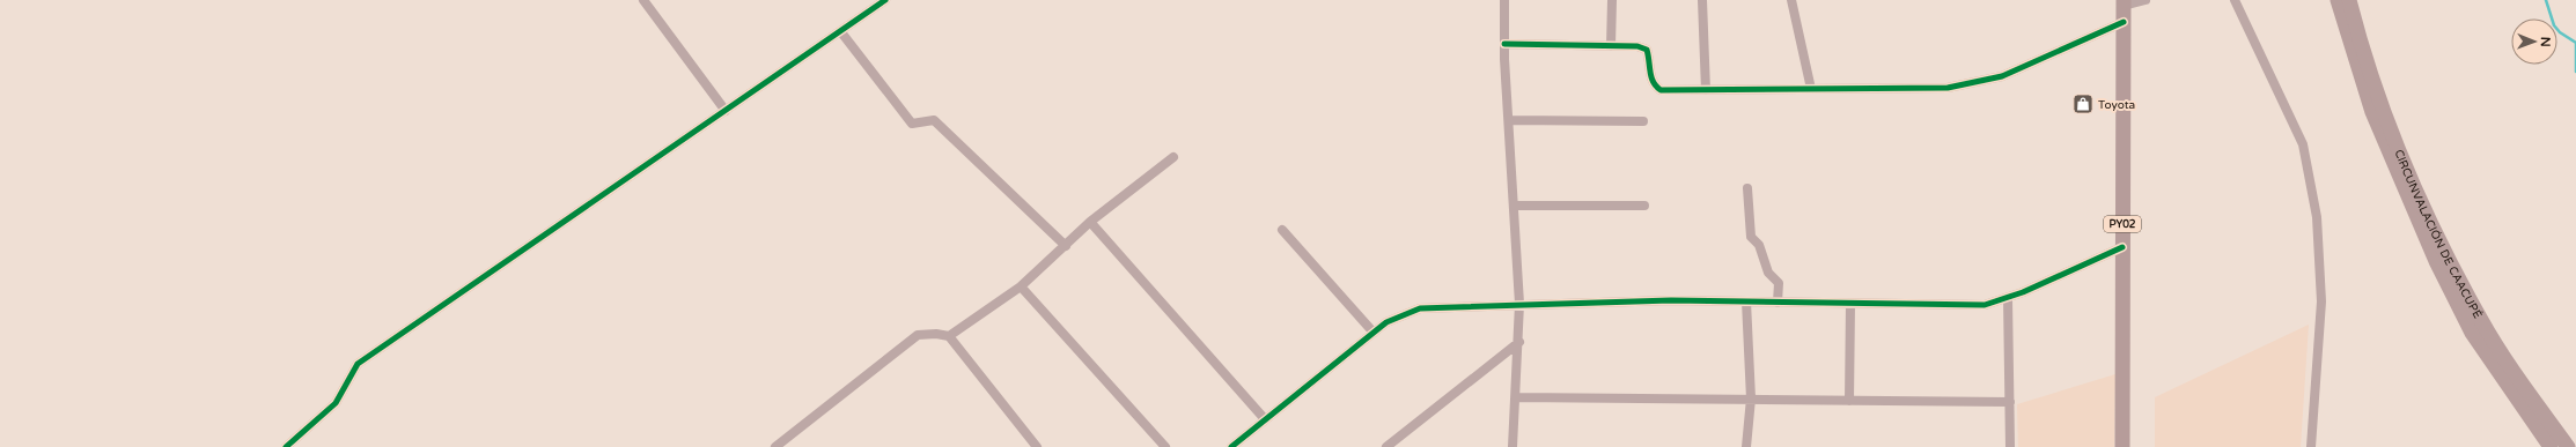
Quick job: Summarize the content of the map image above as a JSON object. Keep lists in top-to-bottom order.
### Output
{
  "streets": {
    "highway": ["CIRCUNVALACIÓN DE CAACUPÉ"],
    "main road": ["PY02"]
  },
  "places": {
    "shop": ["Toyota"]
  },
  "north": "right"
}
